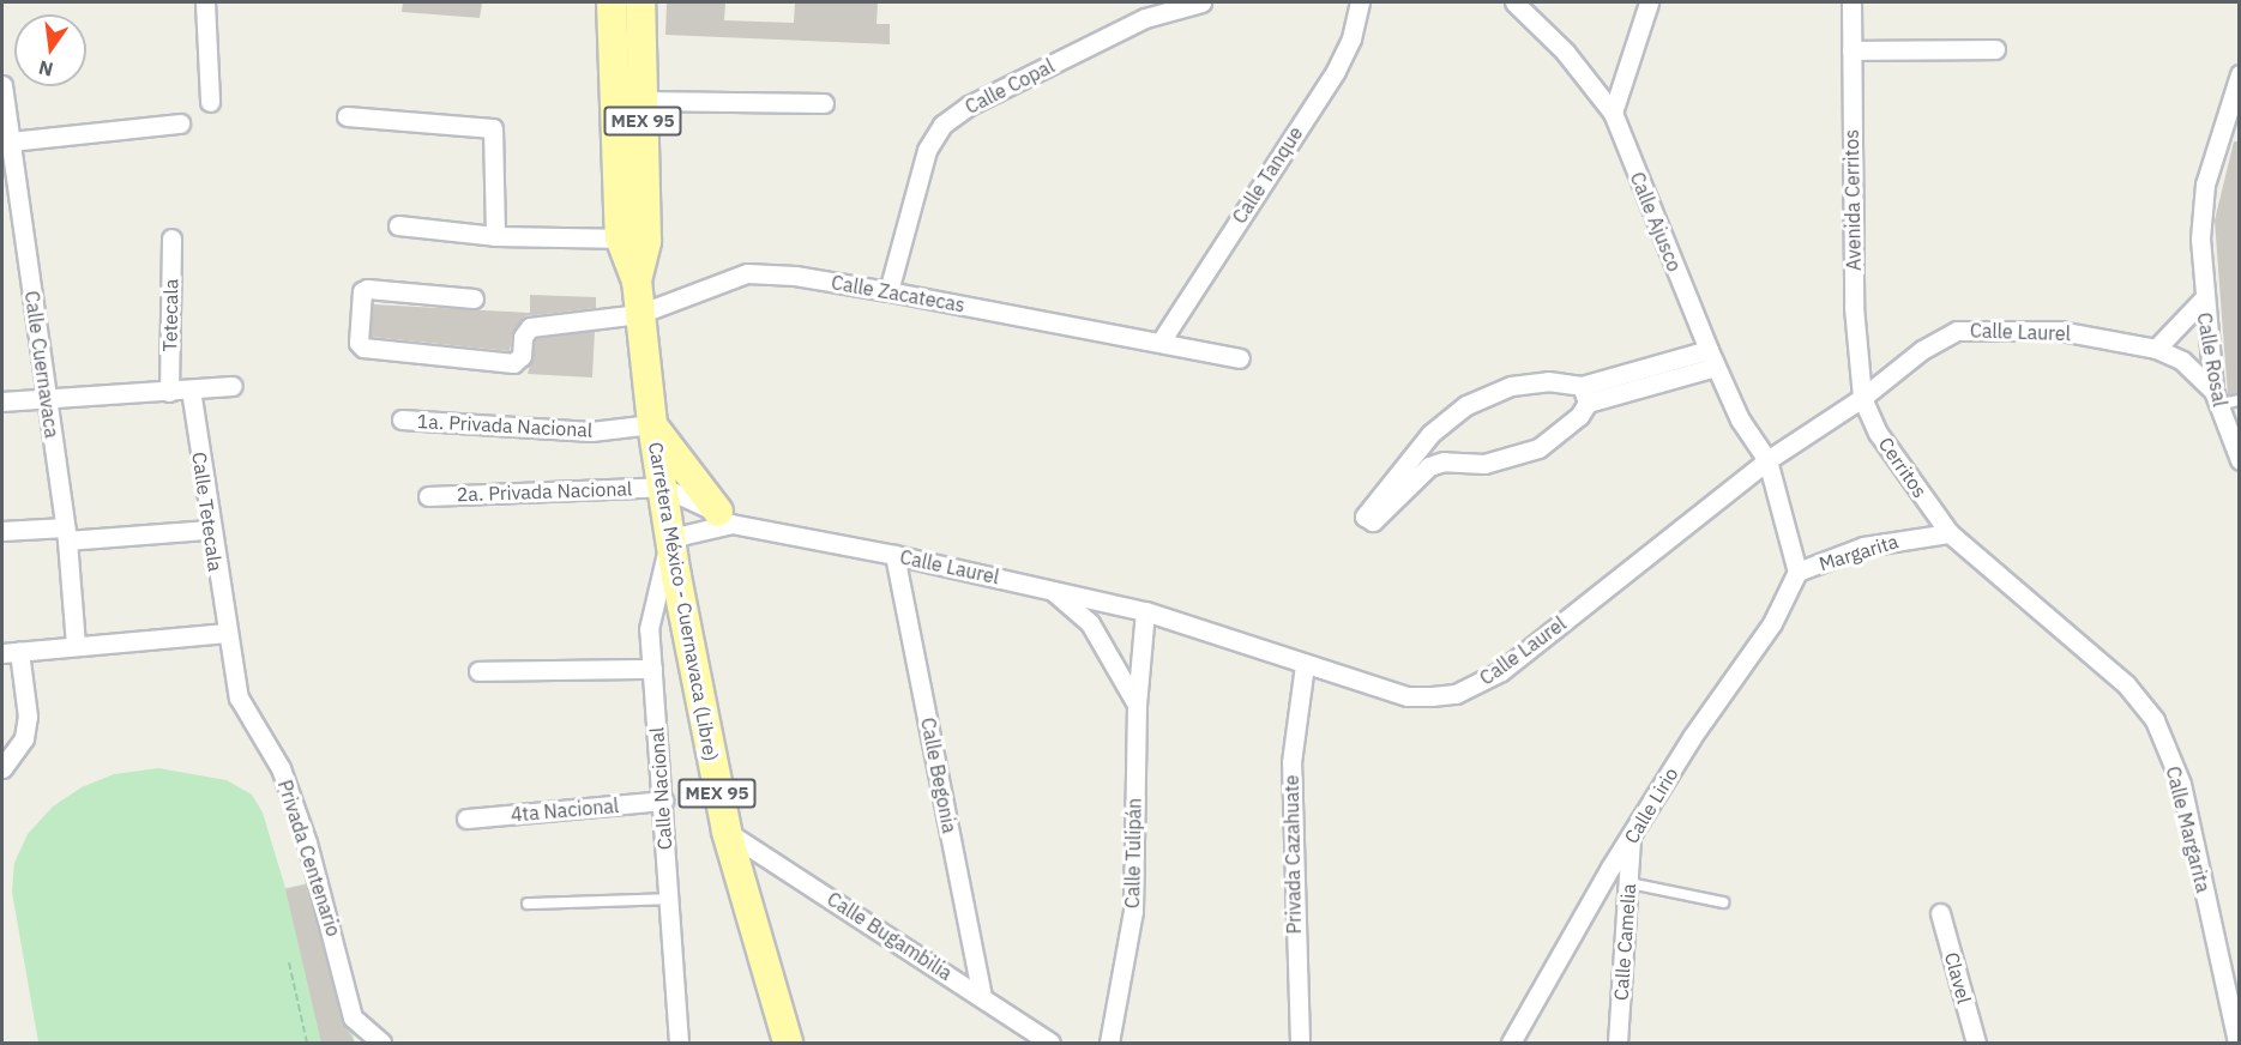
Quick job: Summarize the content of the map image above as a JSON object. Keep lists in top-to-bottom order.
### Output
{
  "streets": {
    "main road": ["MEX 95", "Carretera México - Cuernavaca (Libre)"],
    "street": [
      "Calle Copal",
      "Calle Tanque",
      "Avenida Cerritos",
      "Calle Ajusco",
      "Calle Zacatecas",
      "Tetecala",
      "Calle Laurel",
      "Calle Rosal",
      "Calle Cuernavaca",
      "1a. Privada Nacional",
      "Cerritos",
      "2a. Privada Nacional",
      "Calle Tetecala",
      "Margarita",
      "Calle Begonia",
      "Calle Nacional",
      "Calle Lirio",
      "4ta Nacional",
      "Calle Margarita",
      "Calle Tulipán",
      "Privada Cazahuate",
      "Privada Centenario",
      "Calle Bugambilia",
      "Calle Camelia",
      "Clavel"
    ]
  },
  "crossings": [
    ["Calle Copal", "Calle Zacatecas"],
    ["Calle Tanque", "Calle Zacatecas"],
    ["Avenida Cerritos", "Calle Laurel"],
    ["Avenida Cerritos", "Cerritos"],
    ["Calle Ajusco", "Calle Laurel"],
    ["Calle Ajusco", "Margarita"],
    ["Calle Zacatecas", "Carretera México - Cuernavaca (Libre)"],
    ["Calle Laurel", "Calle Rosal"],
    ["Calle Laurel", "Cerritos"],
    ["Calle Laurel", "2a. Privada Nacional"],
    ["Calle Laurel", "Margarita"],
    ["Calle Laurel", "Carretera México - Cuernavaca (Libre)"],
    ["Calle Laurel", "Calle Begonia"],
    ["Calle Laurel", "Calle Nacional"],
    ["Calle Laurel", "Calle Tulipán"],
    ["Calle Laurel", "Privada Cazahuate"],
    ["1a. Privada Nacional", "Carretera México - Cuernavaca (Libre)"],
    ["Cerritos", "Margarita"],
    ["Cerritos", "Calle Margarita"],
    ["2a. Privada Nacional", "Carretera México - Cuernavaca (Libre)"],
    ["Calle Tetecala", "Privada Centenario"],
    ["Margarita", "Calle Lirio"],
    ["Margarita", "Calle Margarita"],
    ["Carretera México - Cuernavaca (Libre)", "Calle Nacional"],
    ["Carretera México - Cuernavaca (Libre)", "Calle Bugambilia"],
    ["Calle Begonia", "Calle Bugambilia"],
    ["Calle Nacional", "4ta Nacional"],
    ["Calle Lirio", "Calle Camelia"]
  ],
  "north": "bottom"
}
